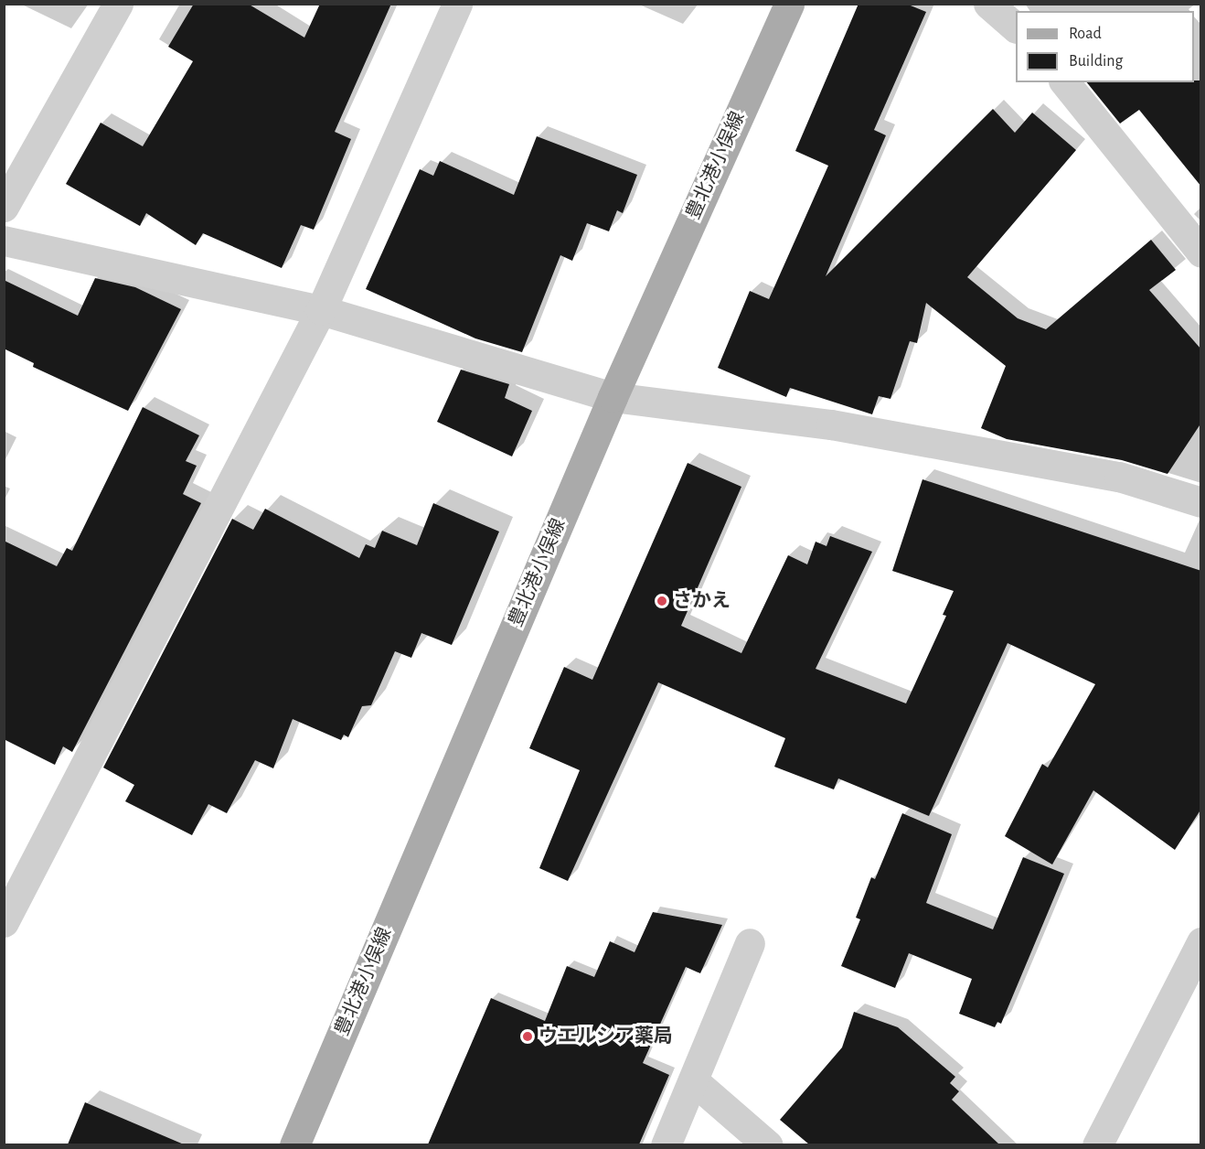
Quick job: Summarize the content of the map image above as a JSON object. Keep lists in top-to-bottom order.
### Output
{
  "streets": {
    "main road": ["豊北港小俣線"]
  },
  "places": ["さかえ", "ウエルシア薬局"],
  "legend": ["Road", "Building"]
}
